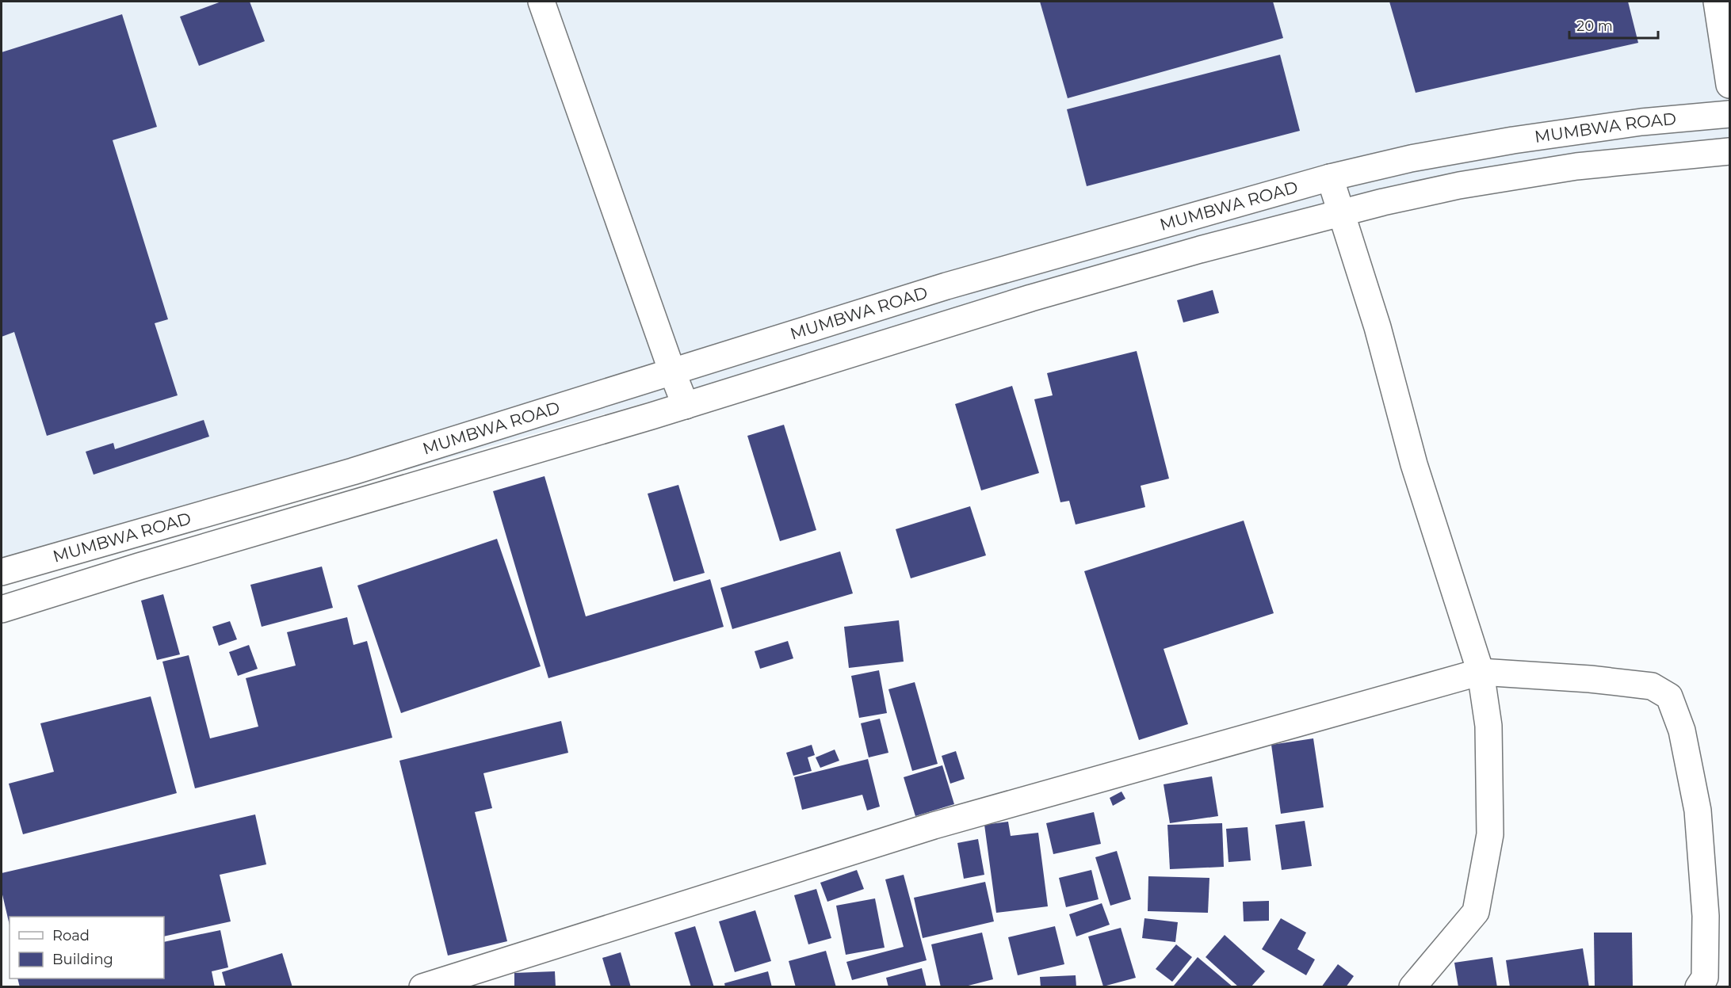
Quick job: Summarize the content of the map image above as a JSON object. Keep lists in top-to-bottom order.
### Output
{
  "streets": {
    "main road": ["MUMBWA ROAD"]
  },
  "legend": ["Road", "Building"],
  "scale_bar": "20 m"
}
